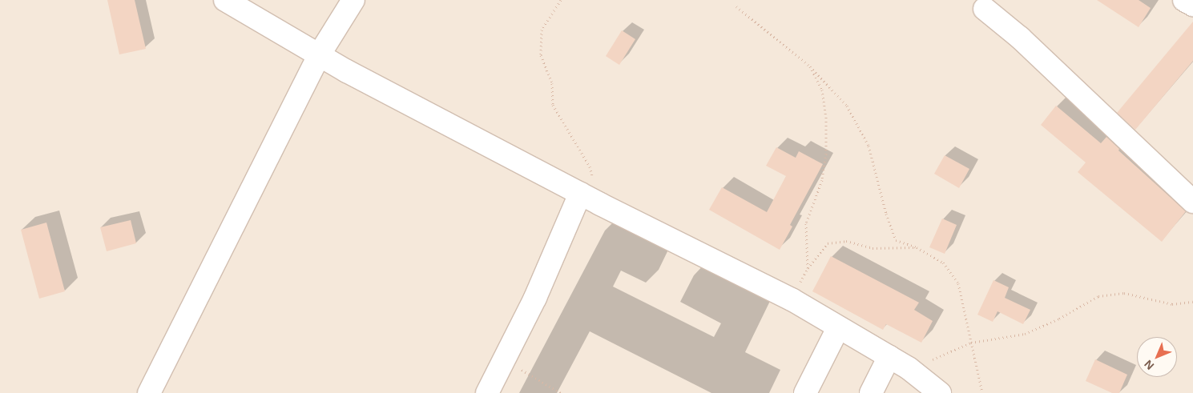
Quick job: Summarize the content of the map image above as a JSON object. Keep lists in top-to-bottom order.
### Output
{
  "north": "bottom left"
}
